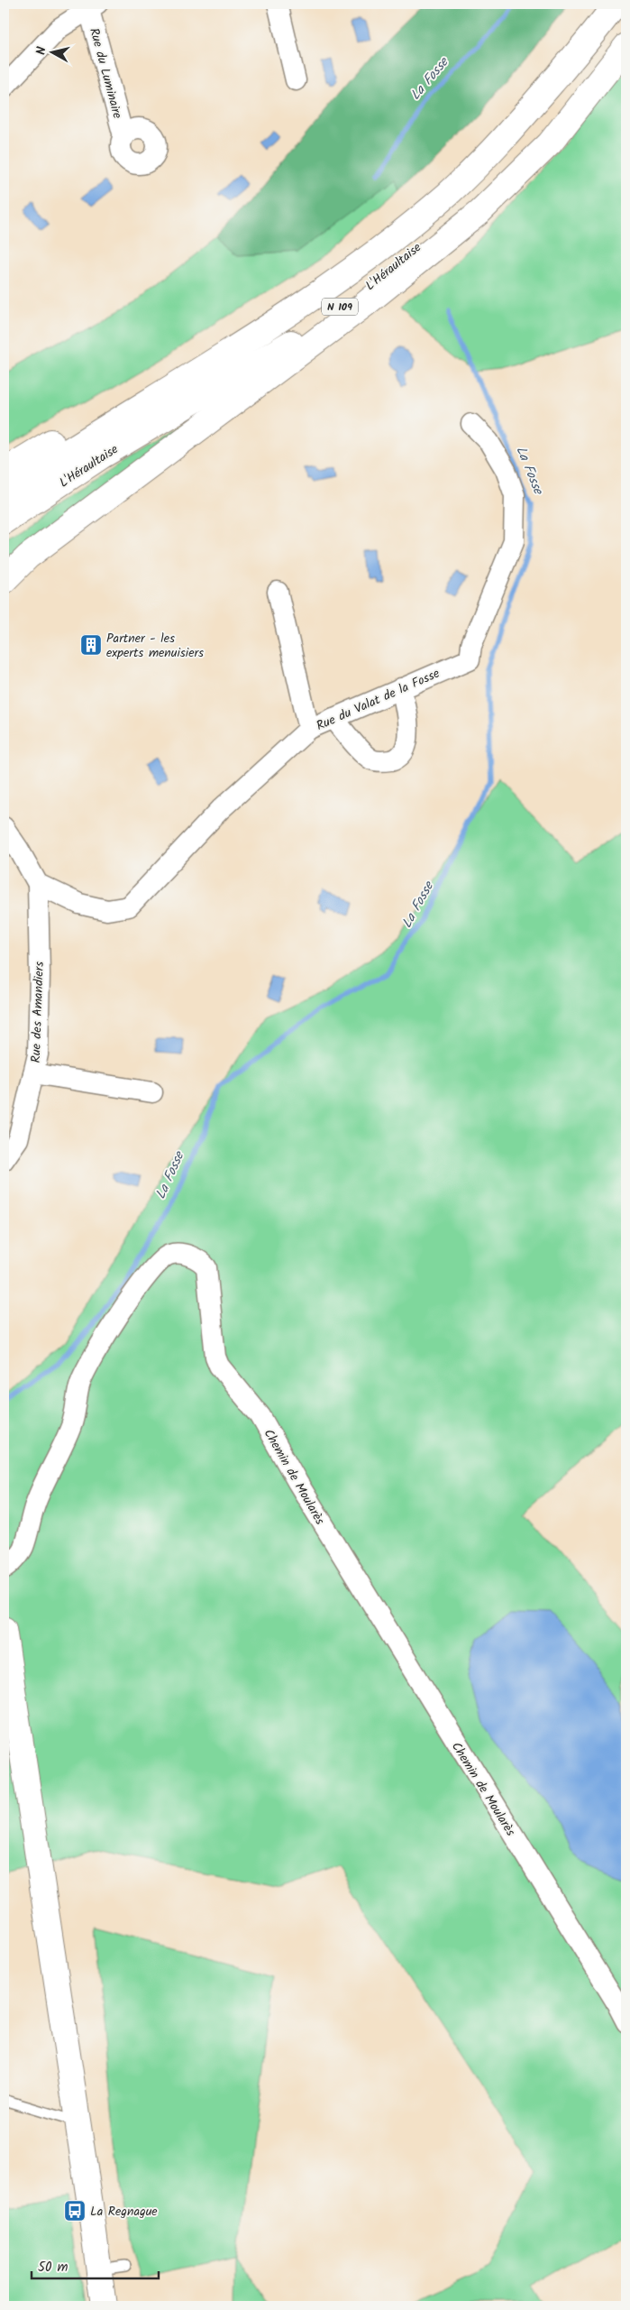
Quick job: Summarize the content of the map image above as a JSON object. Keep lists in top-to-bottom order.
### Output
{
  "streets": {
    "main road": ["L'Héraultaise", "N 109"],
    "street": [
      "Rue du Luminaire",
      "Rue du Valat de la Fosse",
      "Rue des Amandiers",
      "Chemin de Moularès"
    ]
  },
  "crossings": [
    ["Rue du Valat de la Fosse", "Rue des Amandiers"]
  ],
  "water": ["La Fosse"],
  "places": {
    "building": ["Partner - les experts menuisiers"],
    "bus stop": ["La Regnague"]
  },
  "scale_bar": "50 m",
  "north": "left"
}
